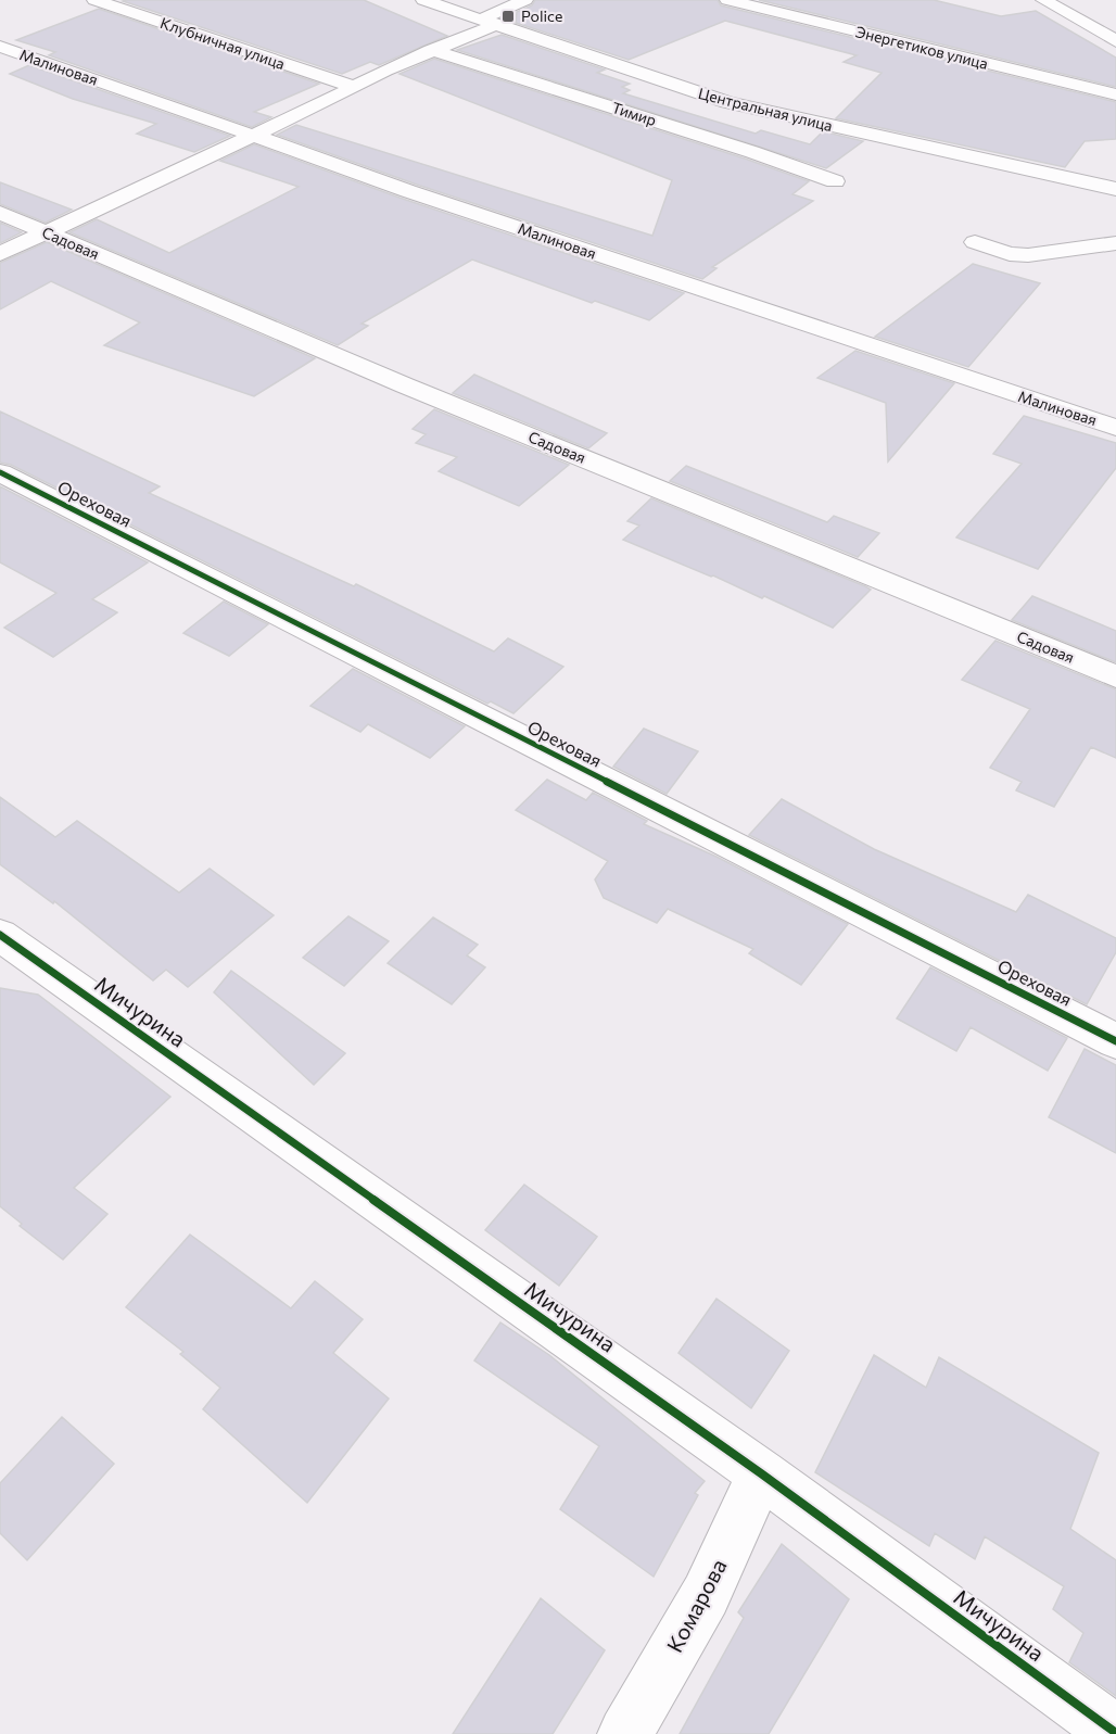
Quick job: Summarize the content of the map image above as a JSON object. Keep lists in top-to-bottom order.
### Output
{
  "streets": {
    "street": [
      "Клубничная улица",
      "Энергетиков улица",
      "Малиновая",
      "Центральная улица",
      "Тимир",
      "Садовая",
      "Ореховая",
      "Мичурина",
      "Комарова"
    ]
  },
  "crossings": [
    ["Мичурина", "Комарова"]
  ],
  "places": {
    "transit": ["Police"]
  }
}
